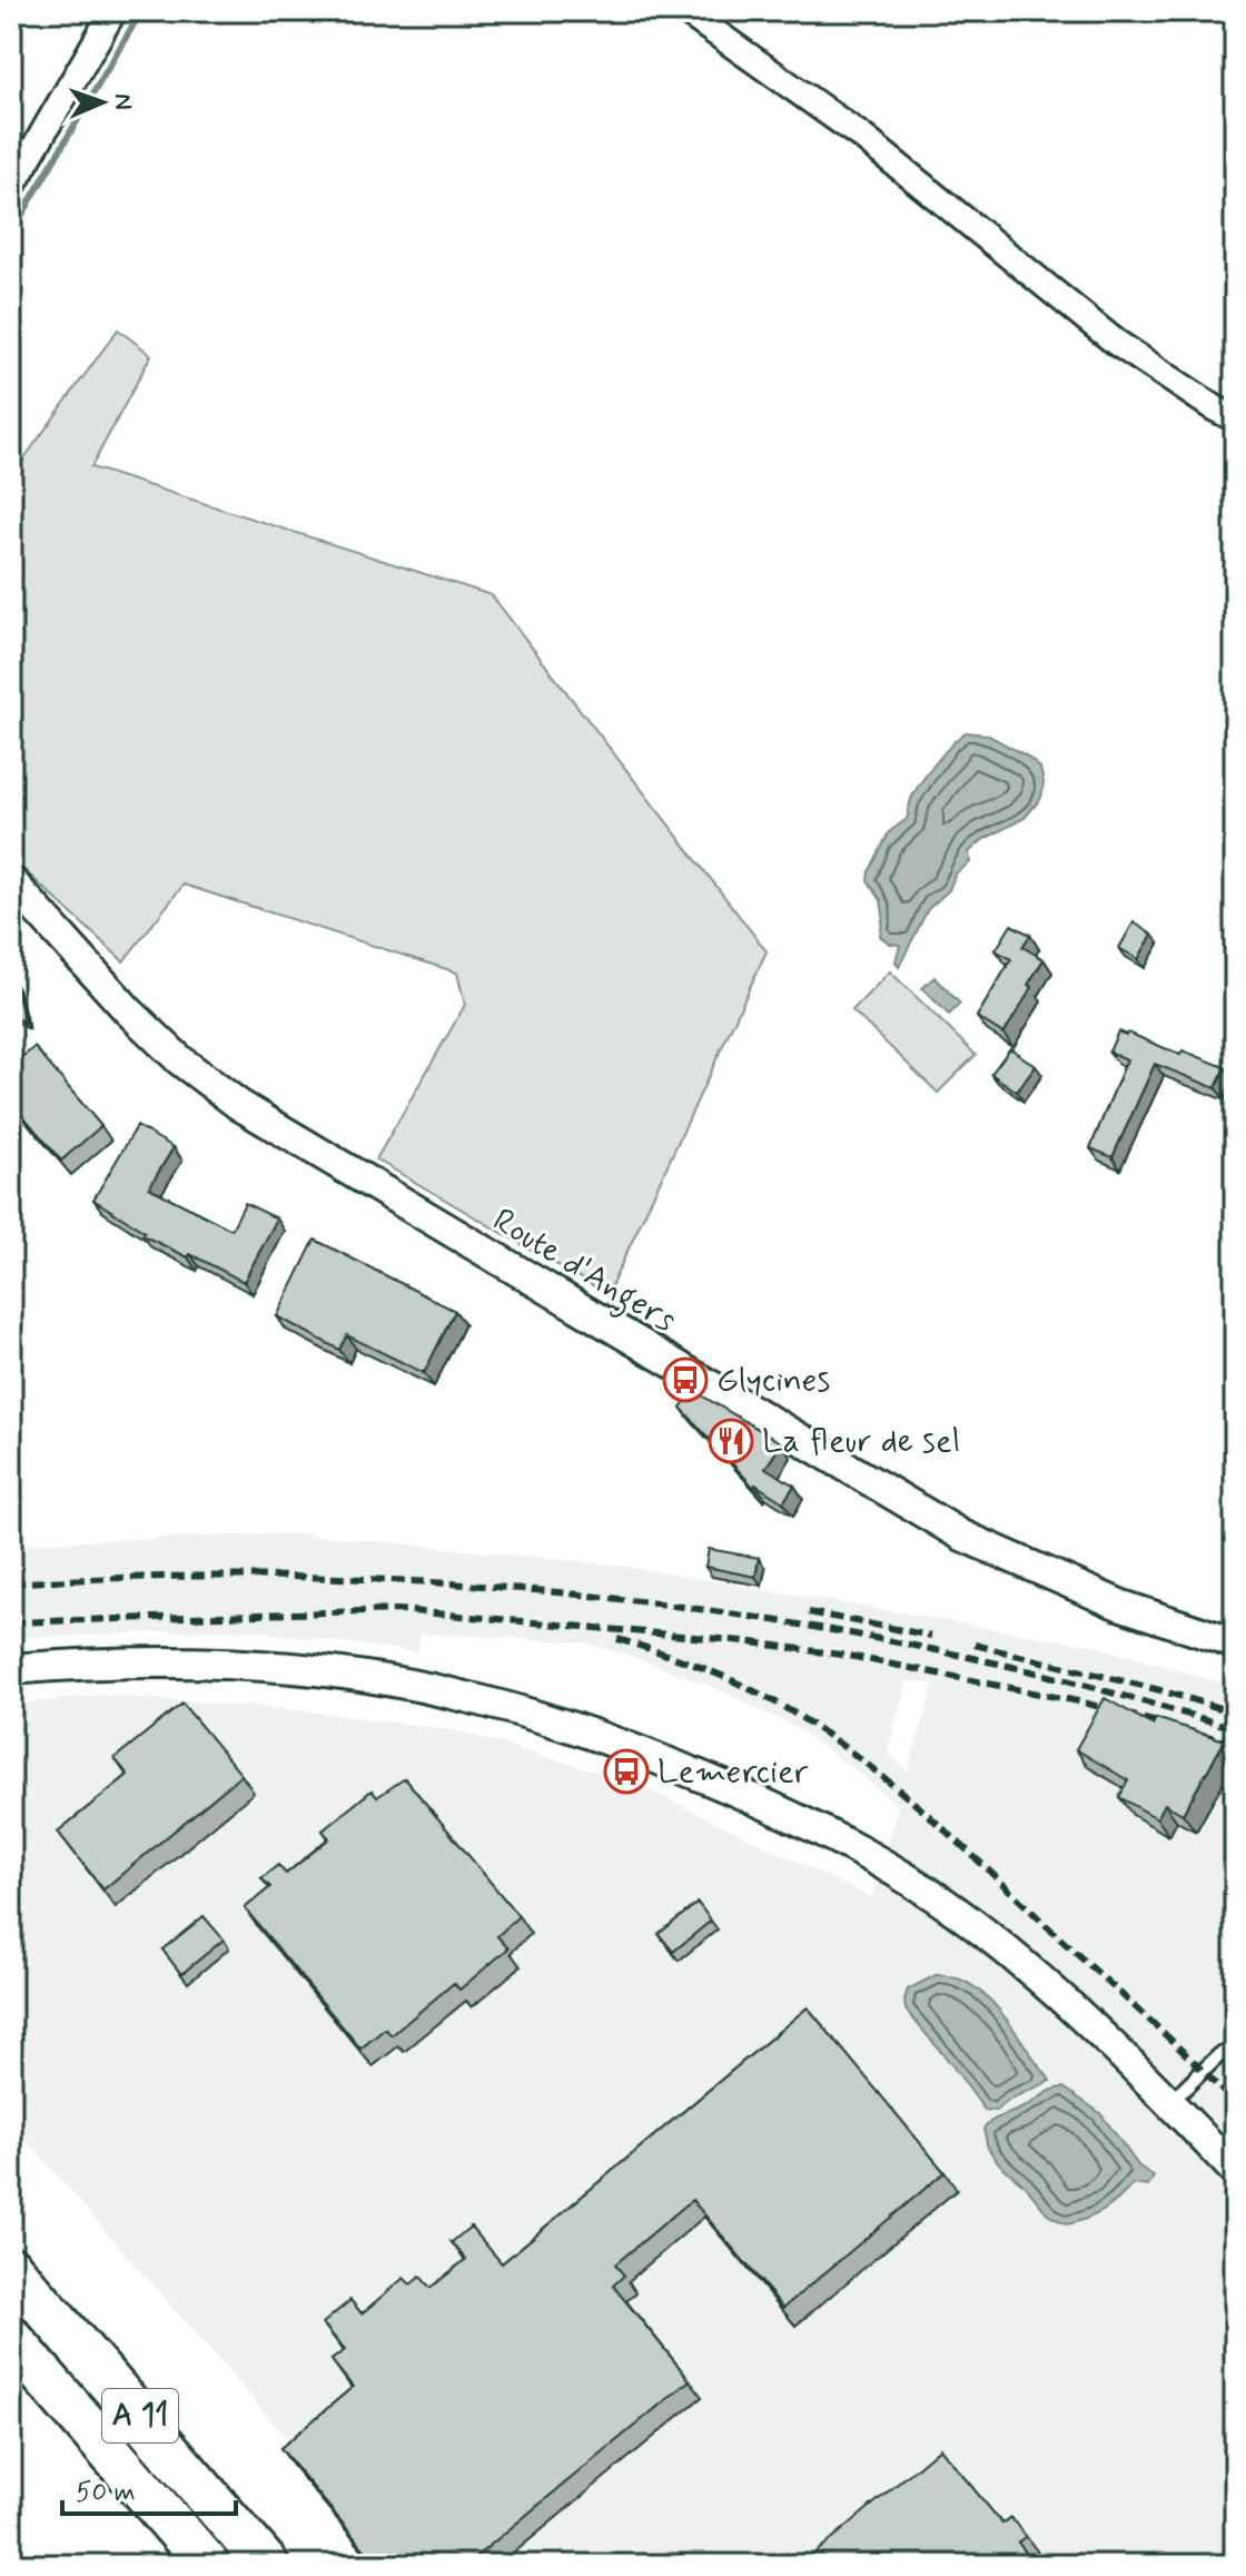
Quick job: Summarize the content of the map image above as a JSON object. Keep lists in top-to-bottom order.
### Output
{
  "streets": {
    "highway": ["A 11"],
    "street": ["Route d'Angers"]
  },
  "places": {
    "bus stop": ["Glycines", "Lemercier"],
    "restaurant": ["La fleur de sel"]
  },
  "scale_bar": "50 m",
  "north": "right"
}
